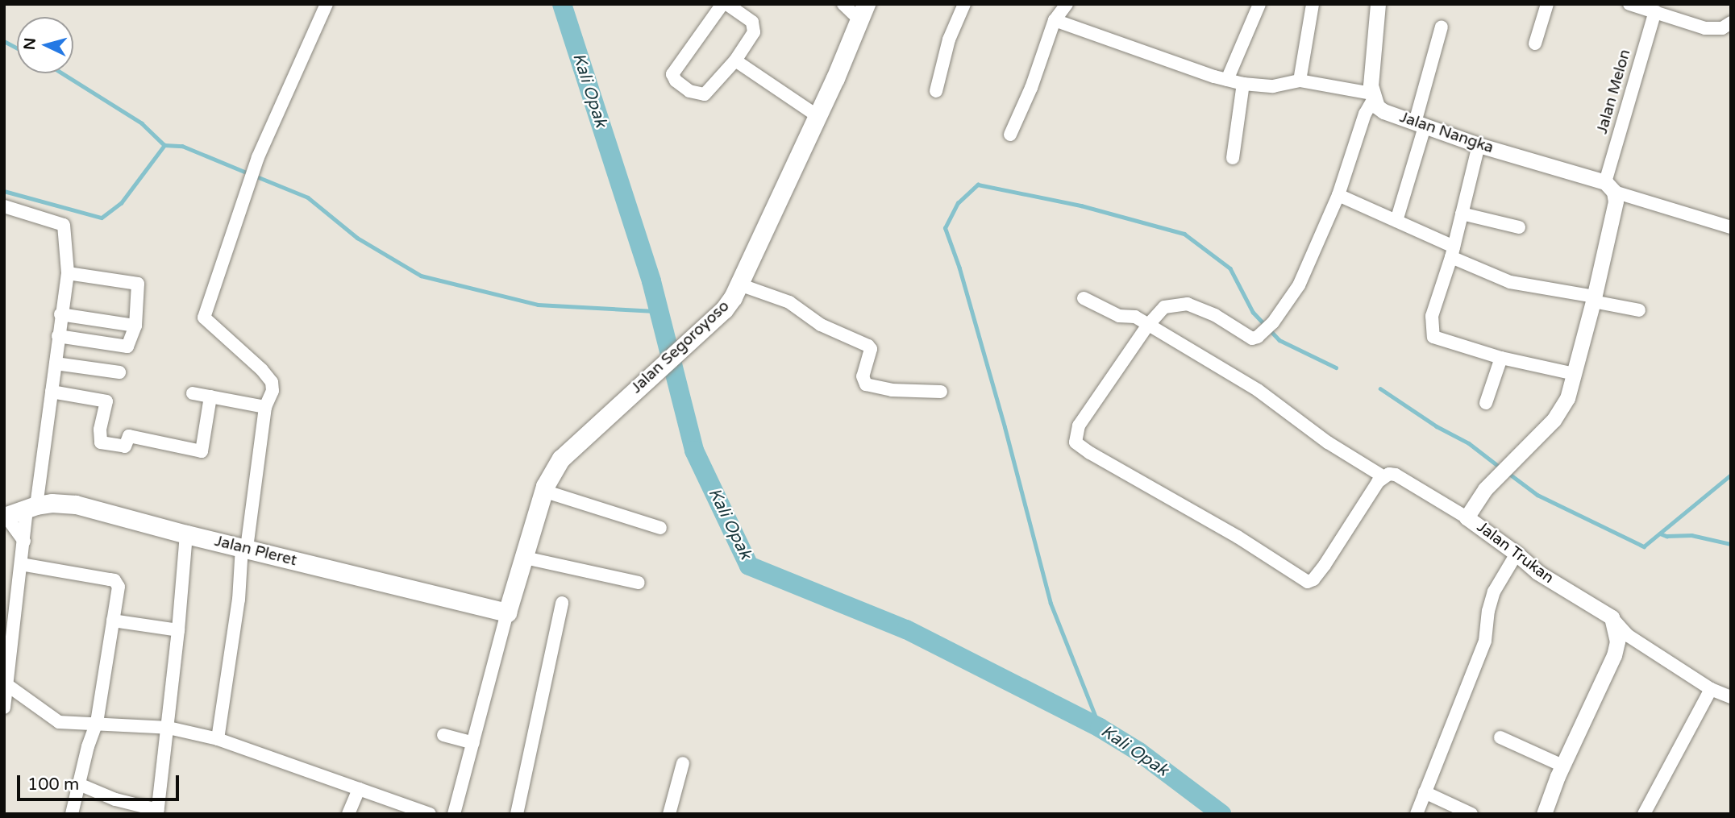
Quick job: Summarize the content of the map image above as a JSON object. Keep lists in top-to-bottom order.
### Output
{
  "streets": {
    "main road": ["Jalan Segoroyoso", "Jalan Pleret"],
    "street": ["Jalan Melon", "Jalan Nangka", "Jalan Trukan"]
  },
  "crossings": [
    ["Jalan Melon", "Jalan Nangka"],
    ["Jalan Melon", "Jalan Trukan"],
    ["Jalan Nangka", "Jalan Trukan"],
    ["Jalan Segoroyoso", "Jalan Pleret"]
  ],
  "water": ["Kali Opak"],
  "scale_bar": "100 m",
  "north": "left"
}
